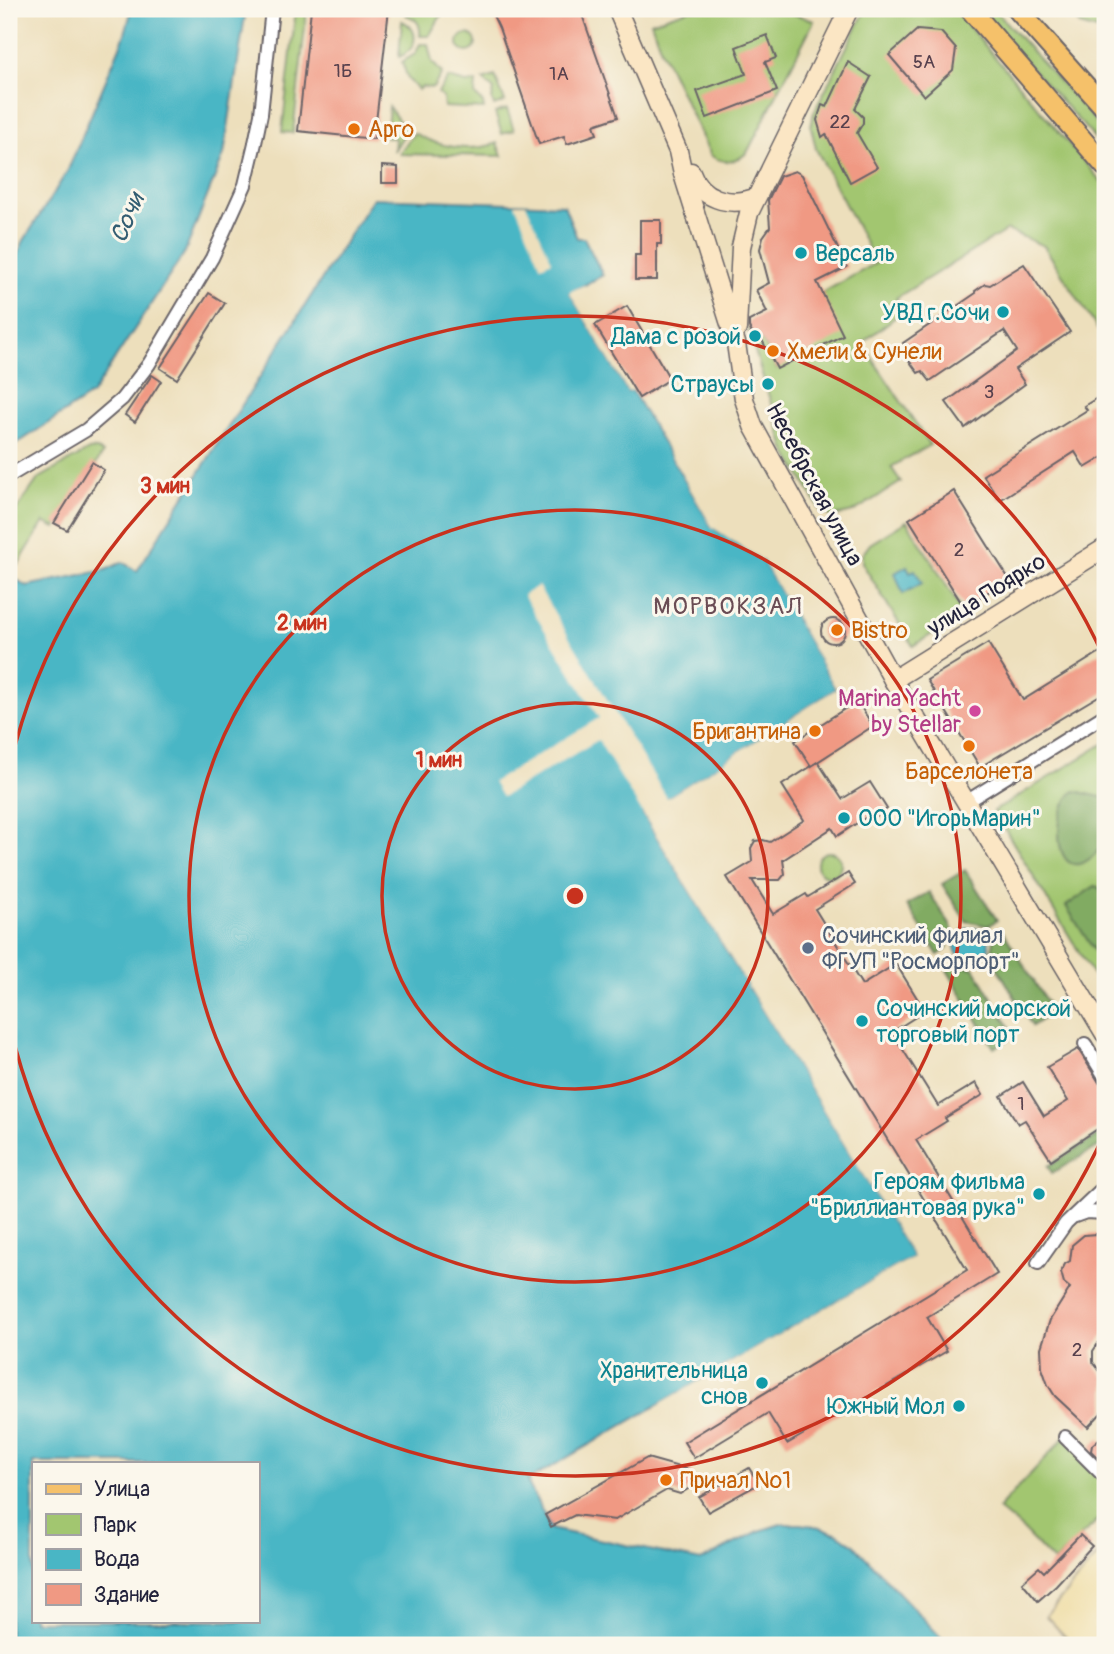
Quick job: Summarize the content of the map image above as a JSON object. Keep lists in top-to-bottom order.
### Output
{
  "streets": {
    "main road": ["Несебрская улица", "улица Поярко"]
  },
  "crossings": [
    ["Несебрская улица", "улица Поярко"]
  ],
  "districts": ["МОРВОКЗАЛ"],
  "water": ["Сочи"],
  "places": [
    "Арго",
    "Версаль",
    "УВД г.Сочи",
    "Дама с розой",
    "Хмели & Сунели",
    "Страусы",
    "Bistro",
    "Marina Yacht by Stellar",
    "Бригантина",
    "Барселонета",
    "ООО \"ИгорьМарин\"",
    "Сочинский филиал ФГУП \"Росморпорт\"",
    "Сочинский морской торговый порт",
    "Героям фильма \"Бриллиантовая рука\"",
    "Хранительница снов",
    "Южный Мол",
    "Причал №1"
  ],
  "house_numbers": [
    "5А",
    "1Б",
    "1А",
    "22",
    "3",
    "2",
    "1",
    "2"
  ],
  "legend": [
    "Улица",
    "Парк",
    "Вода",
    "Здание"
  ],
  "rings": ["3 мин", "2 мин", "1 мин"]
}
